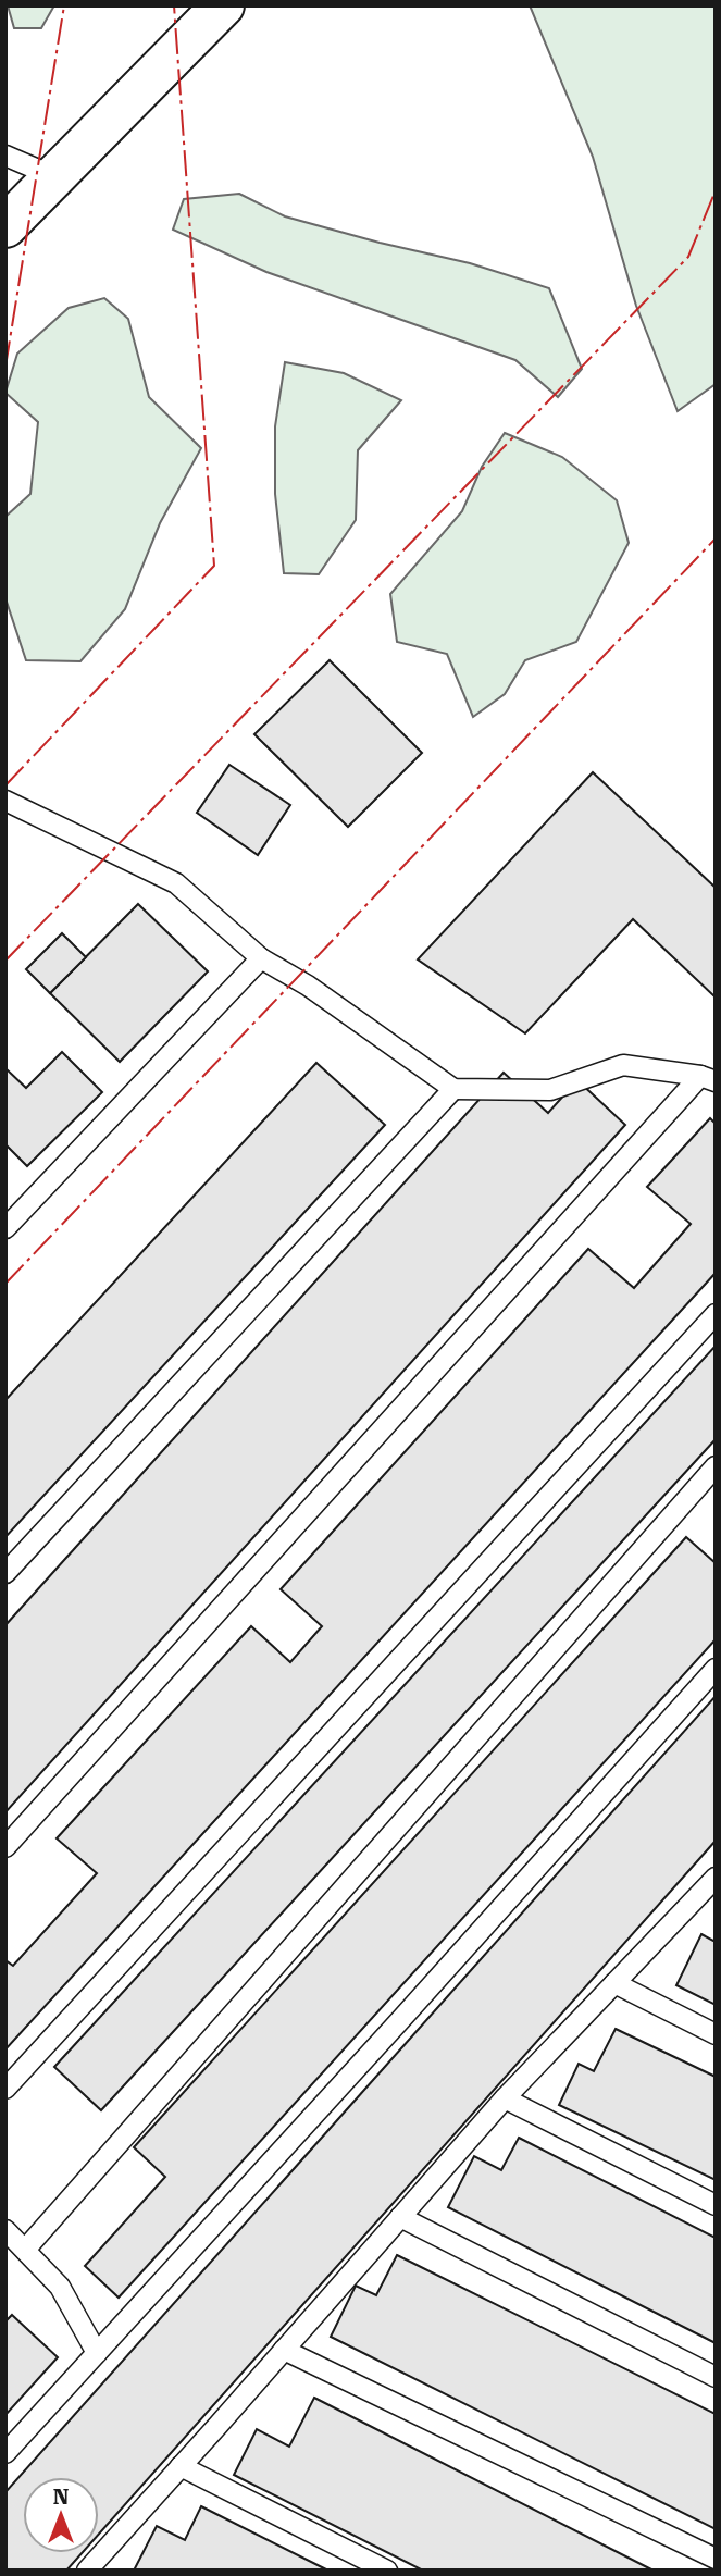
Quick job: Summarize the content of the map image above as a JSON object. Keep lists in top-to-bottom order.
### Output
{
  "north": "top"
}
